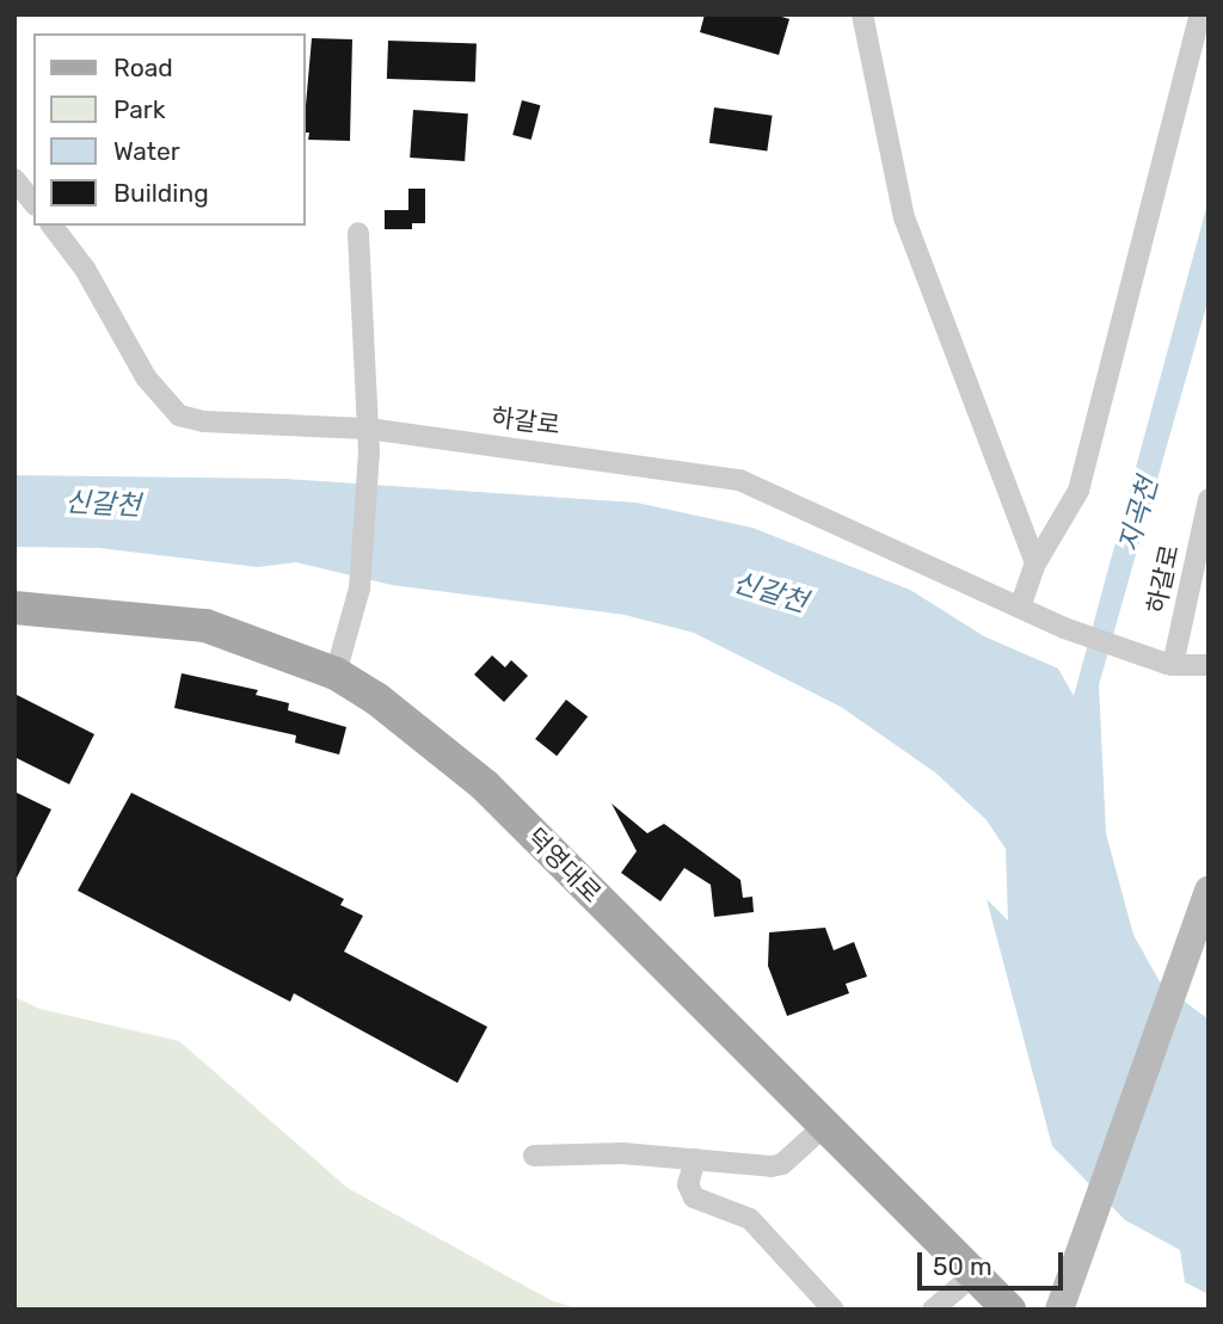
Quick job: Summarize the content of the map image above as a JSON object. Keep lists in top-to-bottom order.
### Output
{
  "streets": {
    "main road": ["덕영대로"],
    "street": ["하갈로"]
  },
  "water": ["신갈천", "지곡천"],
  "legend": [
    "Road",
    "Park",
    "Water",
    "Building"
  ],
  "scale_bar": "50 m"
}
